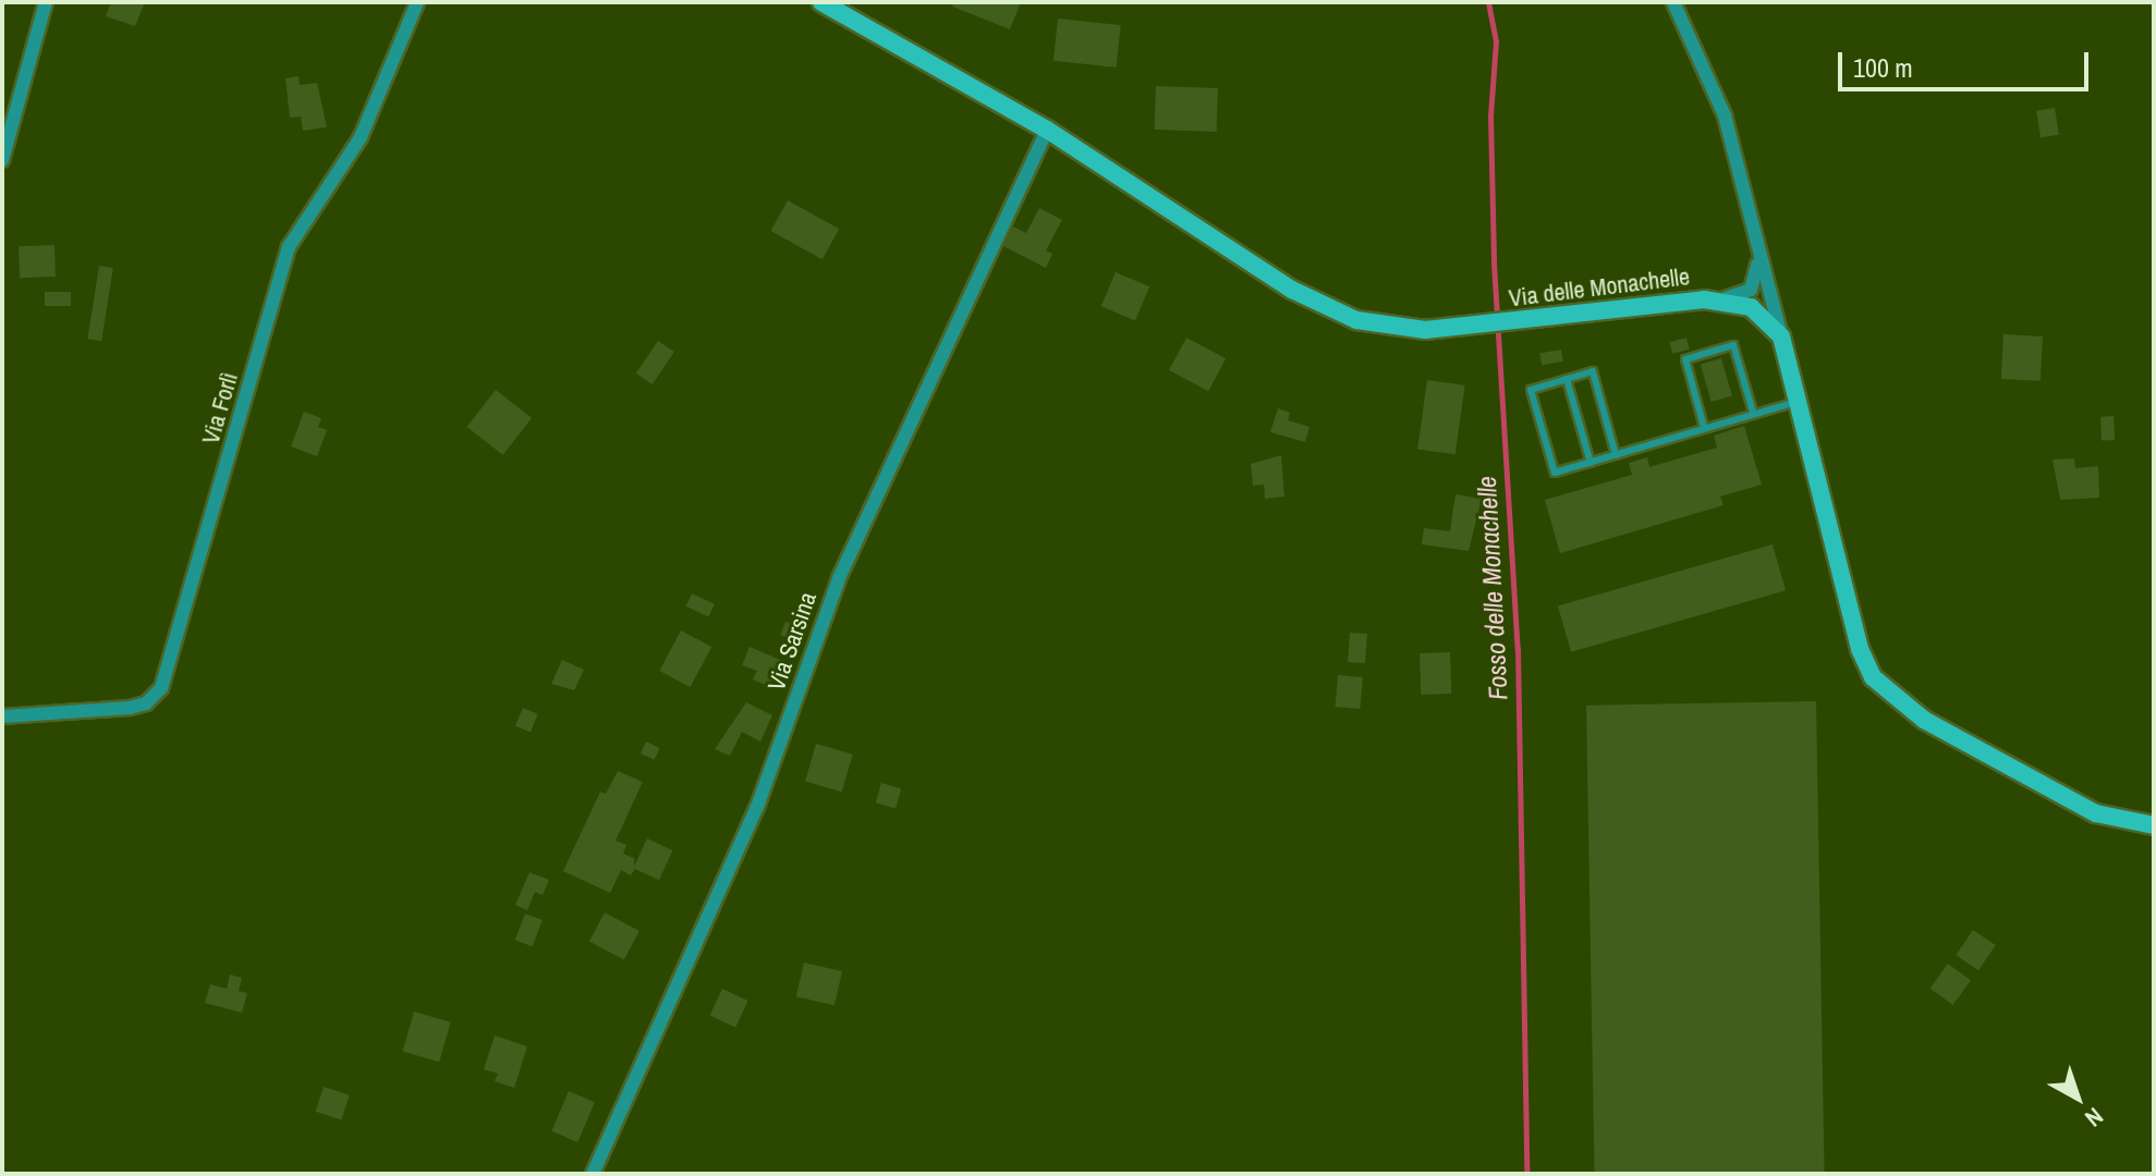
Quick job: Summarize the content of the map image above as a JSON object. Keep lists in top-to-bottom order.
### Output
{
  "streets": {
    "street": ["Via delle Monachelle", "Via Forlì", "Via Sarsina"]
  },
  "crossings": [
    ["Via delle Monachelle", "Via Sarsina"]
  ],
  "water": ["Fosso delle Monachelle"],
  "scale_bar": "100 m",
  "north": "bottom right"
}
